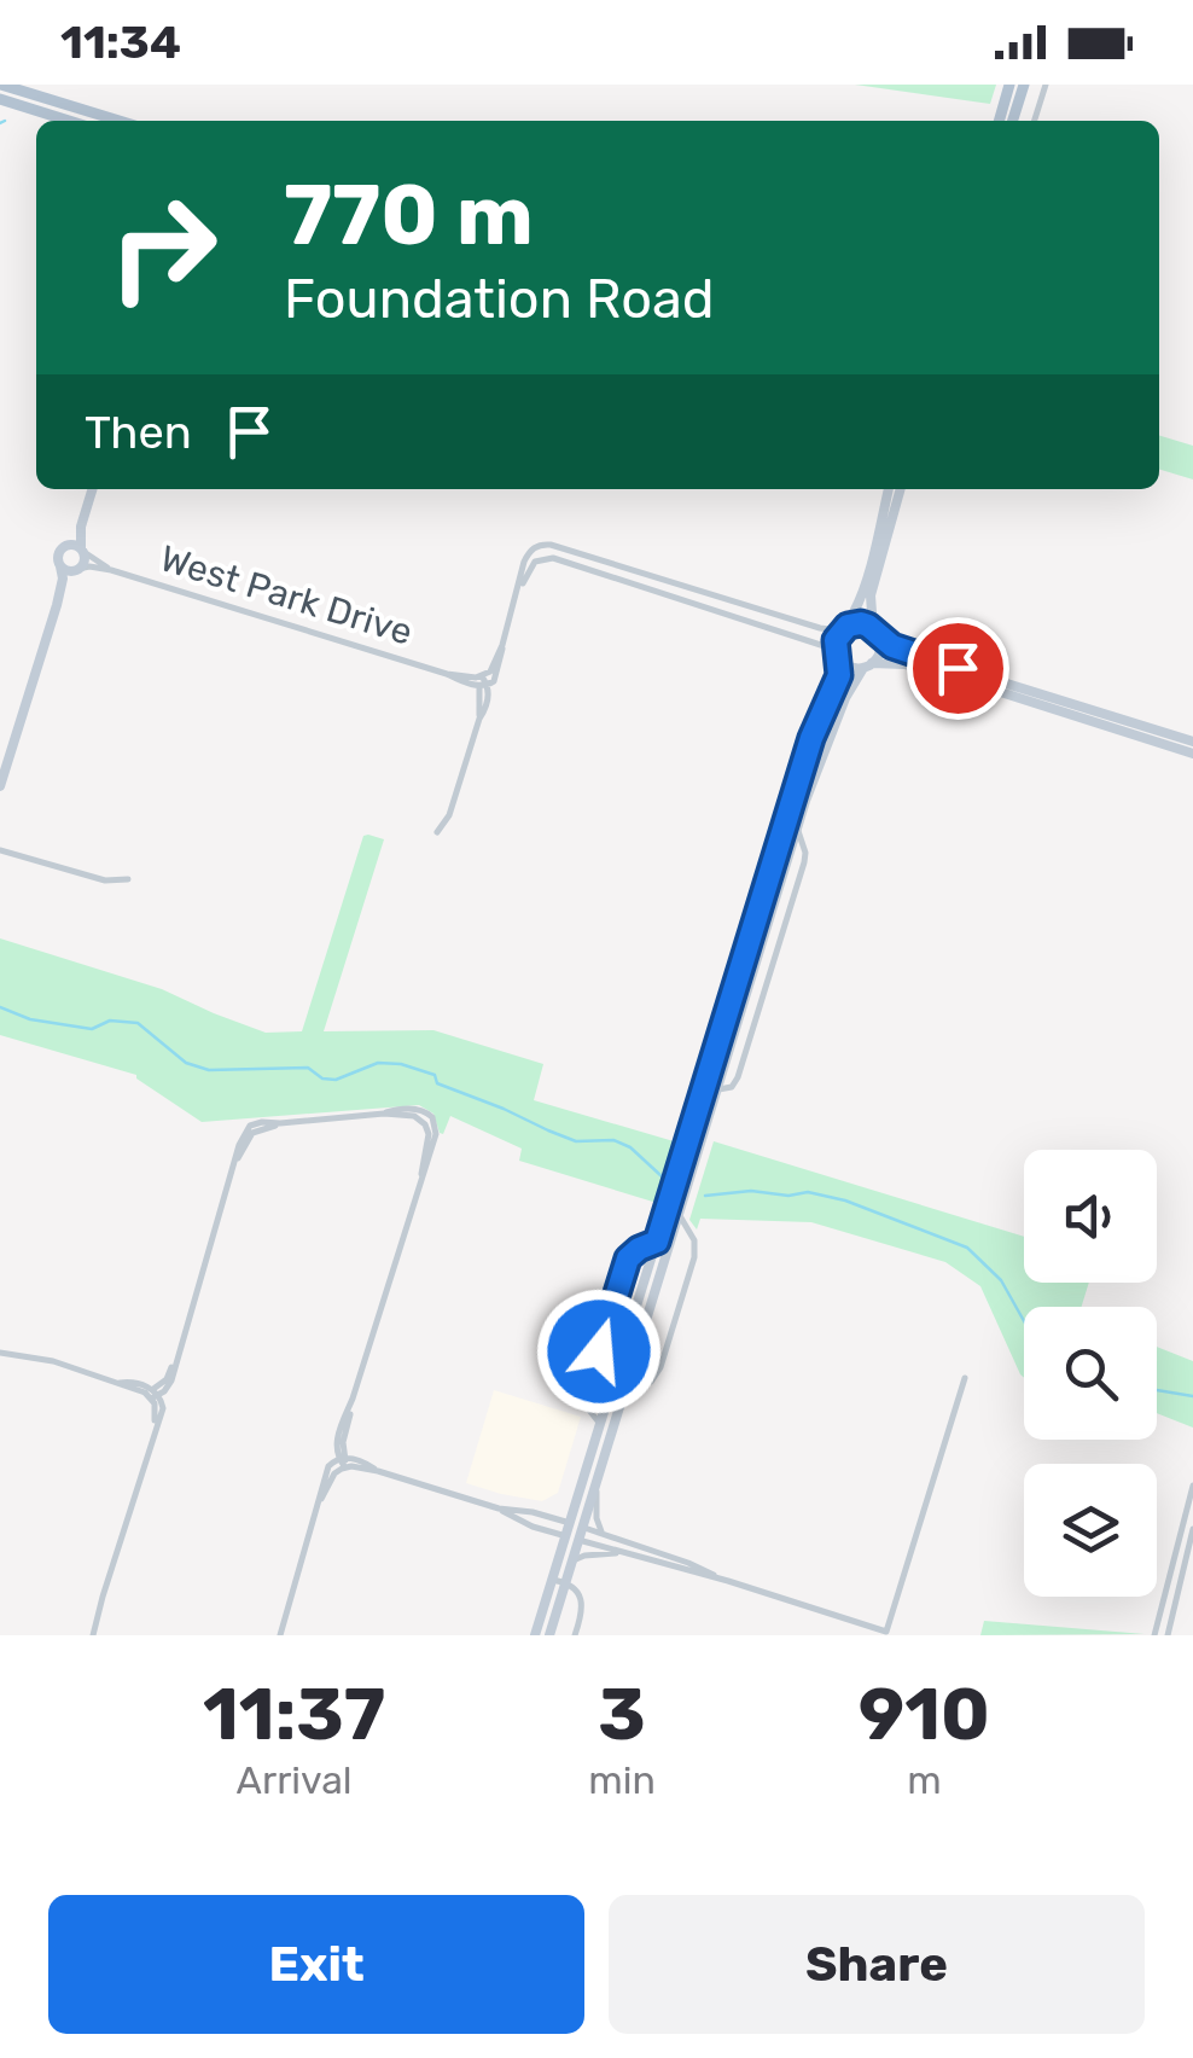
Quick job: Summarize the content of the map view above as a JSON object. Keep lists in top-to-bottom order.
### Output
{
  "streets": {
    "street": ["West Park Drive"]
  },
  "page": {
    "status": "11:34",
    "turn": ["770 m", "Foundation Road"],
    "then": "Then",
    "eta": [
      "11:37",
      "Arrival",
      "3",
      "min",
      "910",
      "m"
    ],
    "buttons": ["Exit", "Share"]
  }
}
